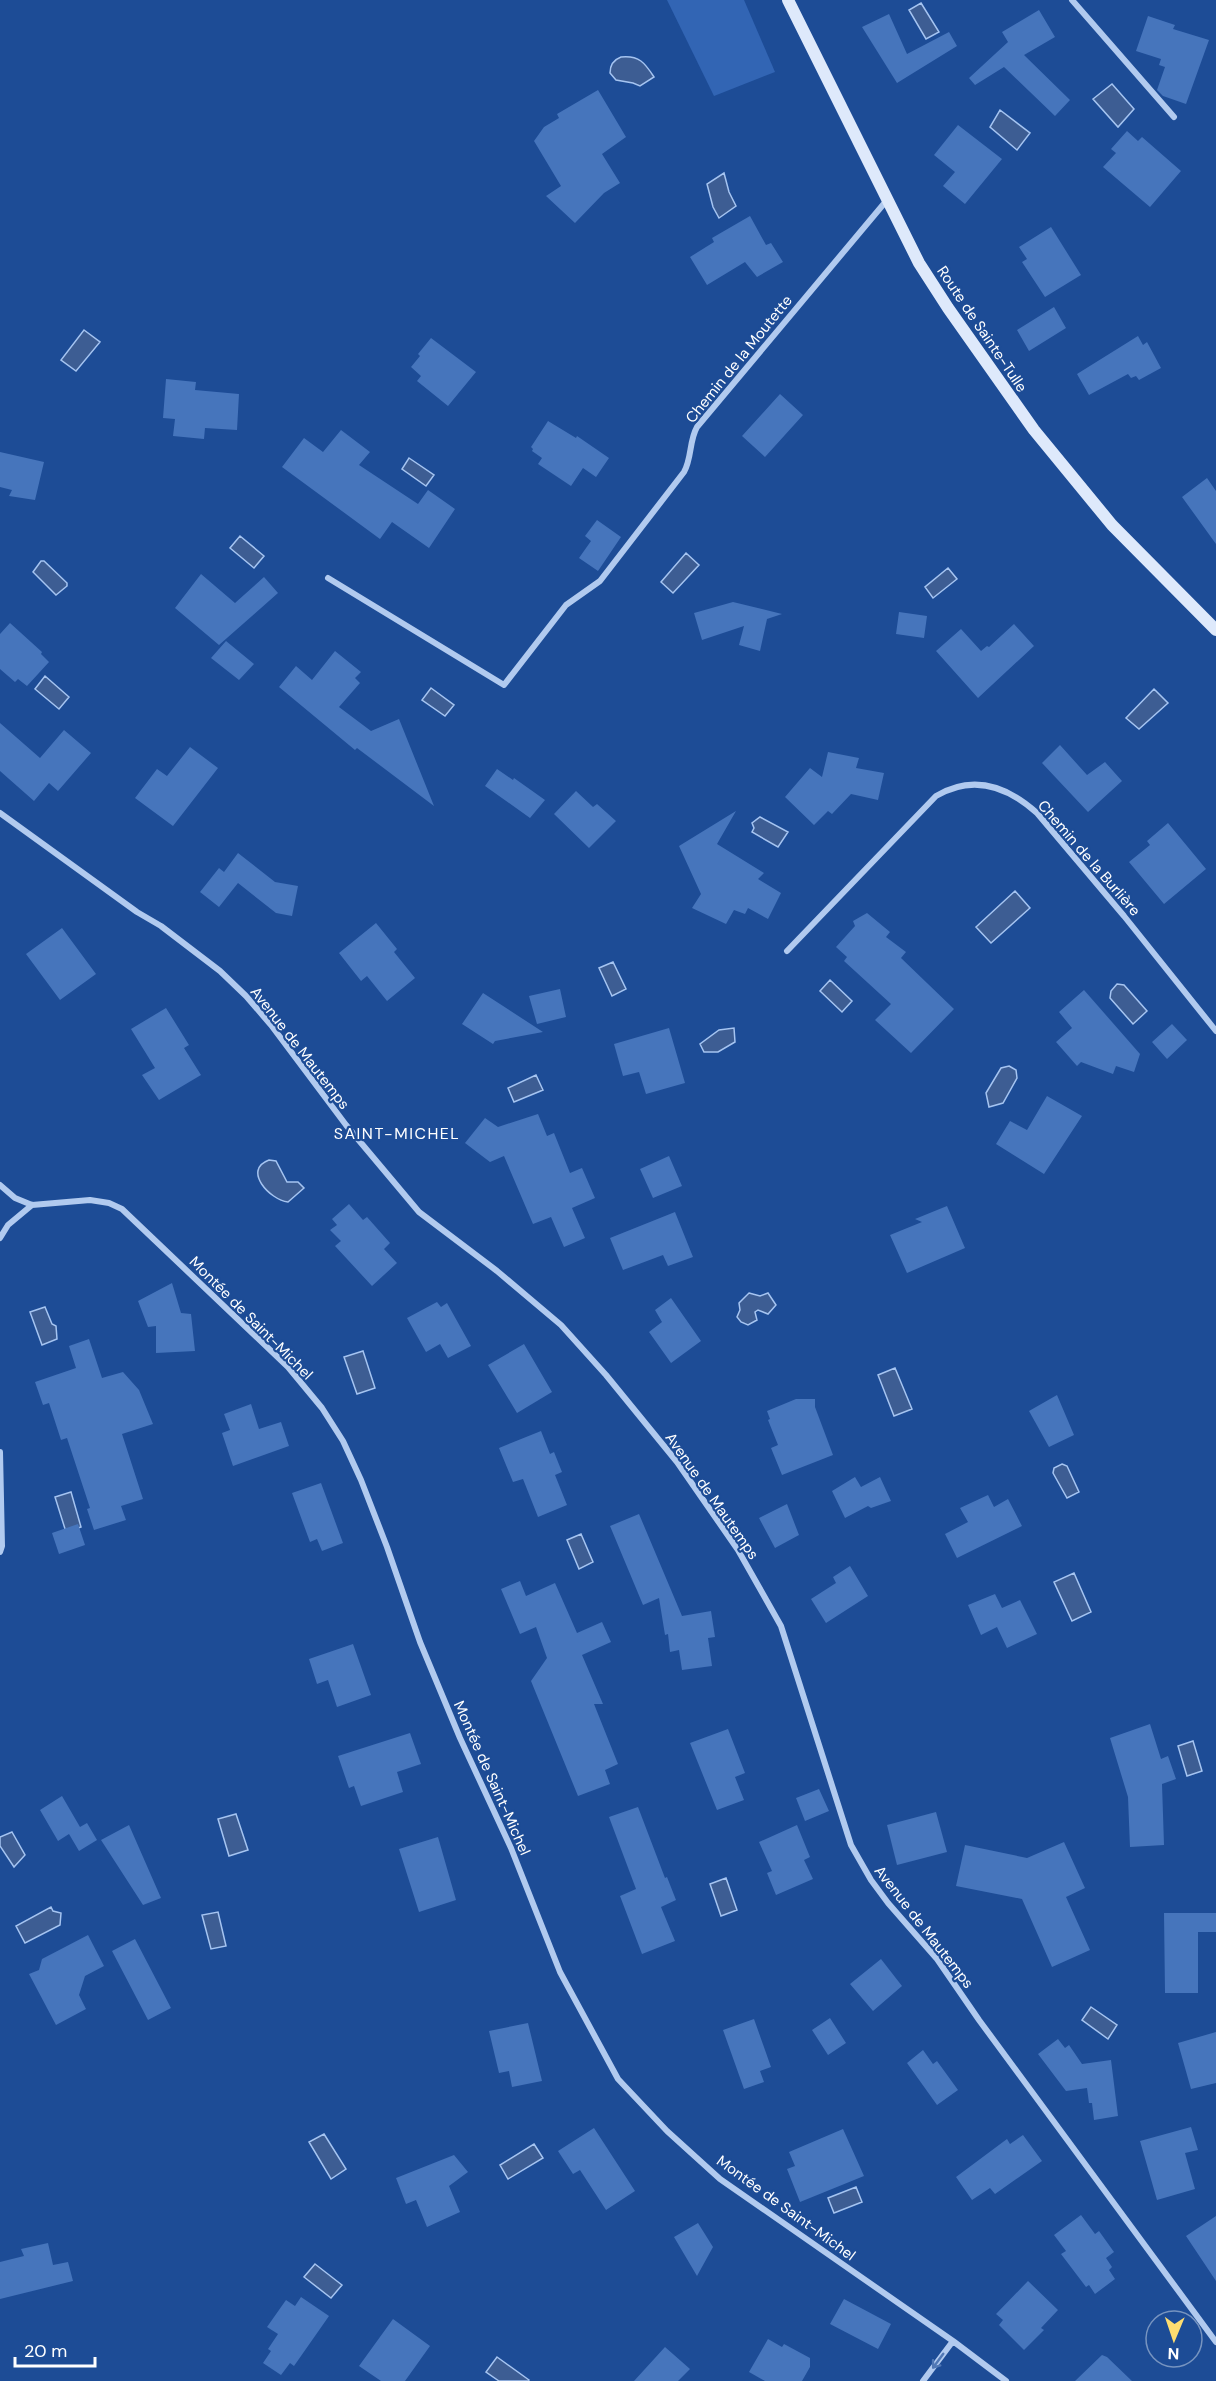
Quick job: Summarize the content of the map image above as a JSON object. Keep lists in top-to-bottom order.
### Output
{
  "streets": {
    "main road": ["Route de Sainte-Tulle"],
    "street": [
      "Chemin de la Moutette",
      "Chemin de la Burlière",
      "Avenue de Mautemps",
      "Montée de Saint-Michel"
    ]
  },
  "crossings": [
    ["Route de Sainte-Tulle", "Chemin de la Moutette"]
  ],
  "districts": ["SAINT-MICHEL"],
  "scale_bar": "20 m",
  "north": "bottom"
}
